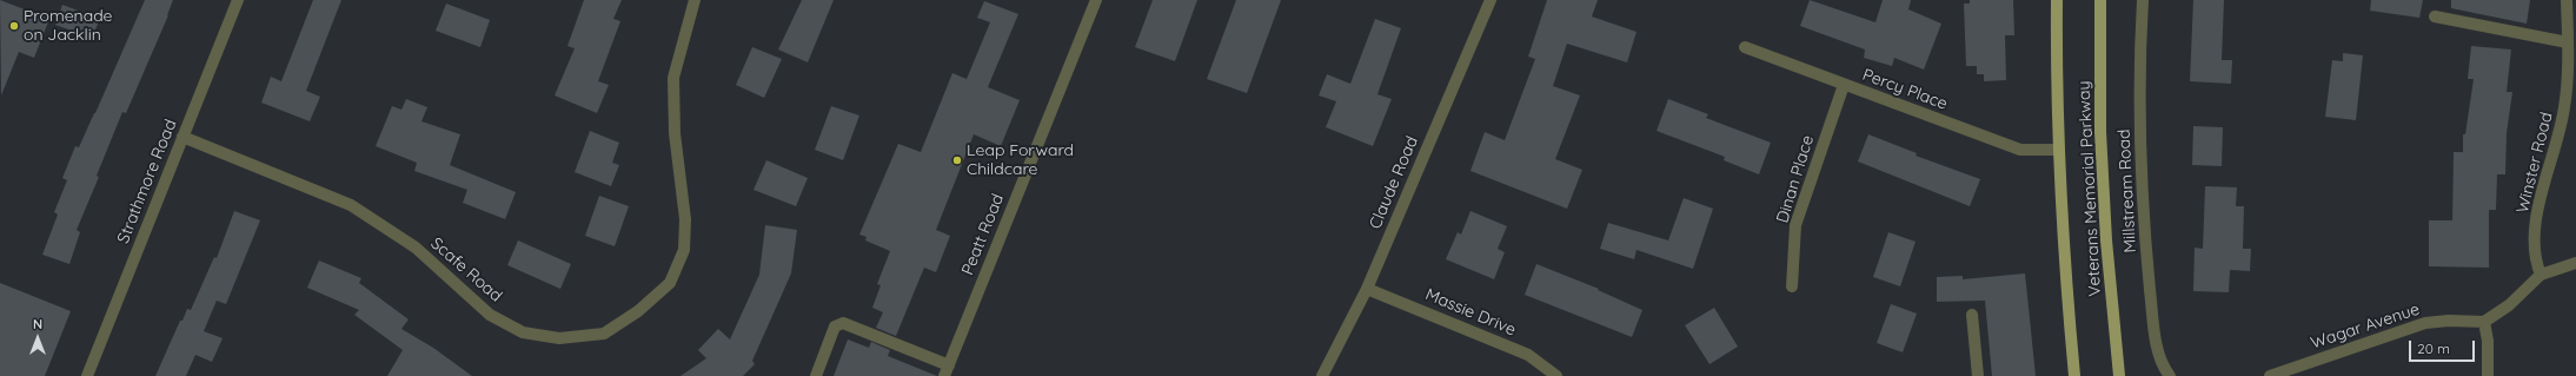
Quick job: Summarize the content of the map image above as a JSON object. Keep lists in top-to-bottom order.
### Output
{
  "streets": {
    "main road": ["Veterans Memorial Parkway"],
    "street": [
      "Percy Place",
      "Winster Road",
      "Dinan Place",
      "Strathmore Road",
      "Claude Road",
      "Millstream Road",
      "Peatt Road",
      "Scafe Road",
      "Massie Drive",
      "Wagar Avenue"
    ]
  },
  "crossings": [
    ["Percy Place", "Dinan Place"],
    ["Percy Place", "Veterans Memorial Parkway"],
    ["Strathmore Road", "Scafe Road"],
    ["Claude Road", "Massie Drive"]
  ],
  "places": ["Promenade on Jacklin", "Leap Forward Childcare"],
  "scale_bar": "20 m",
  "north": "top"
}
